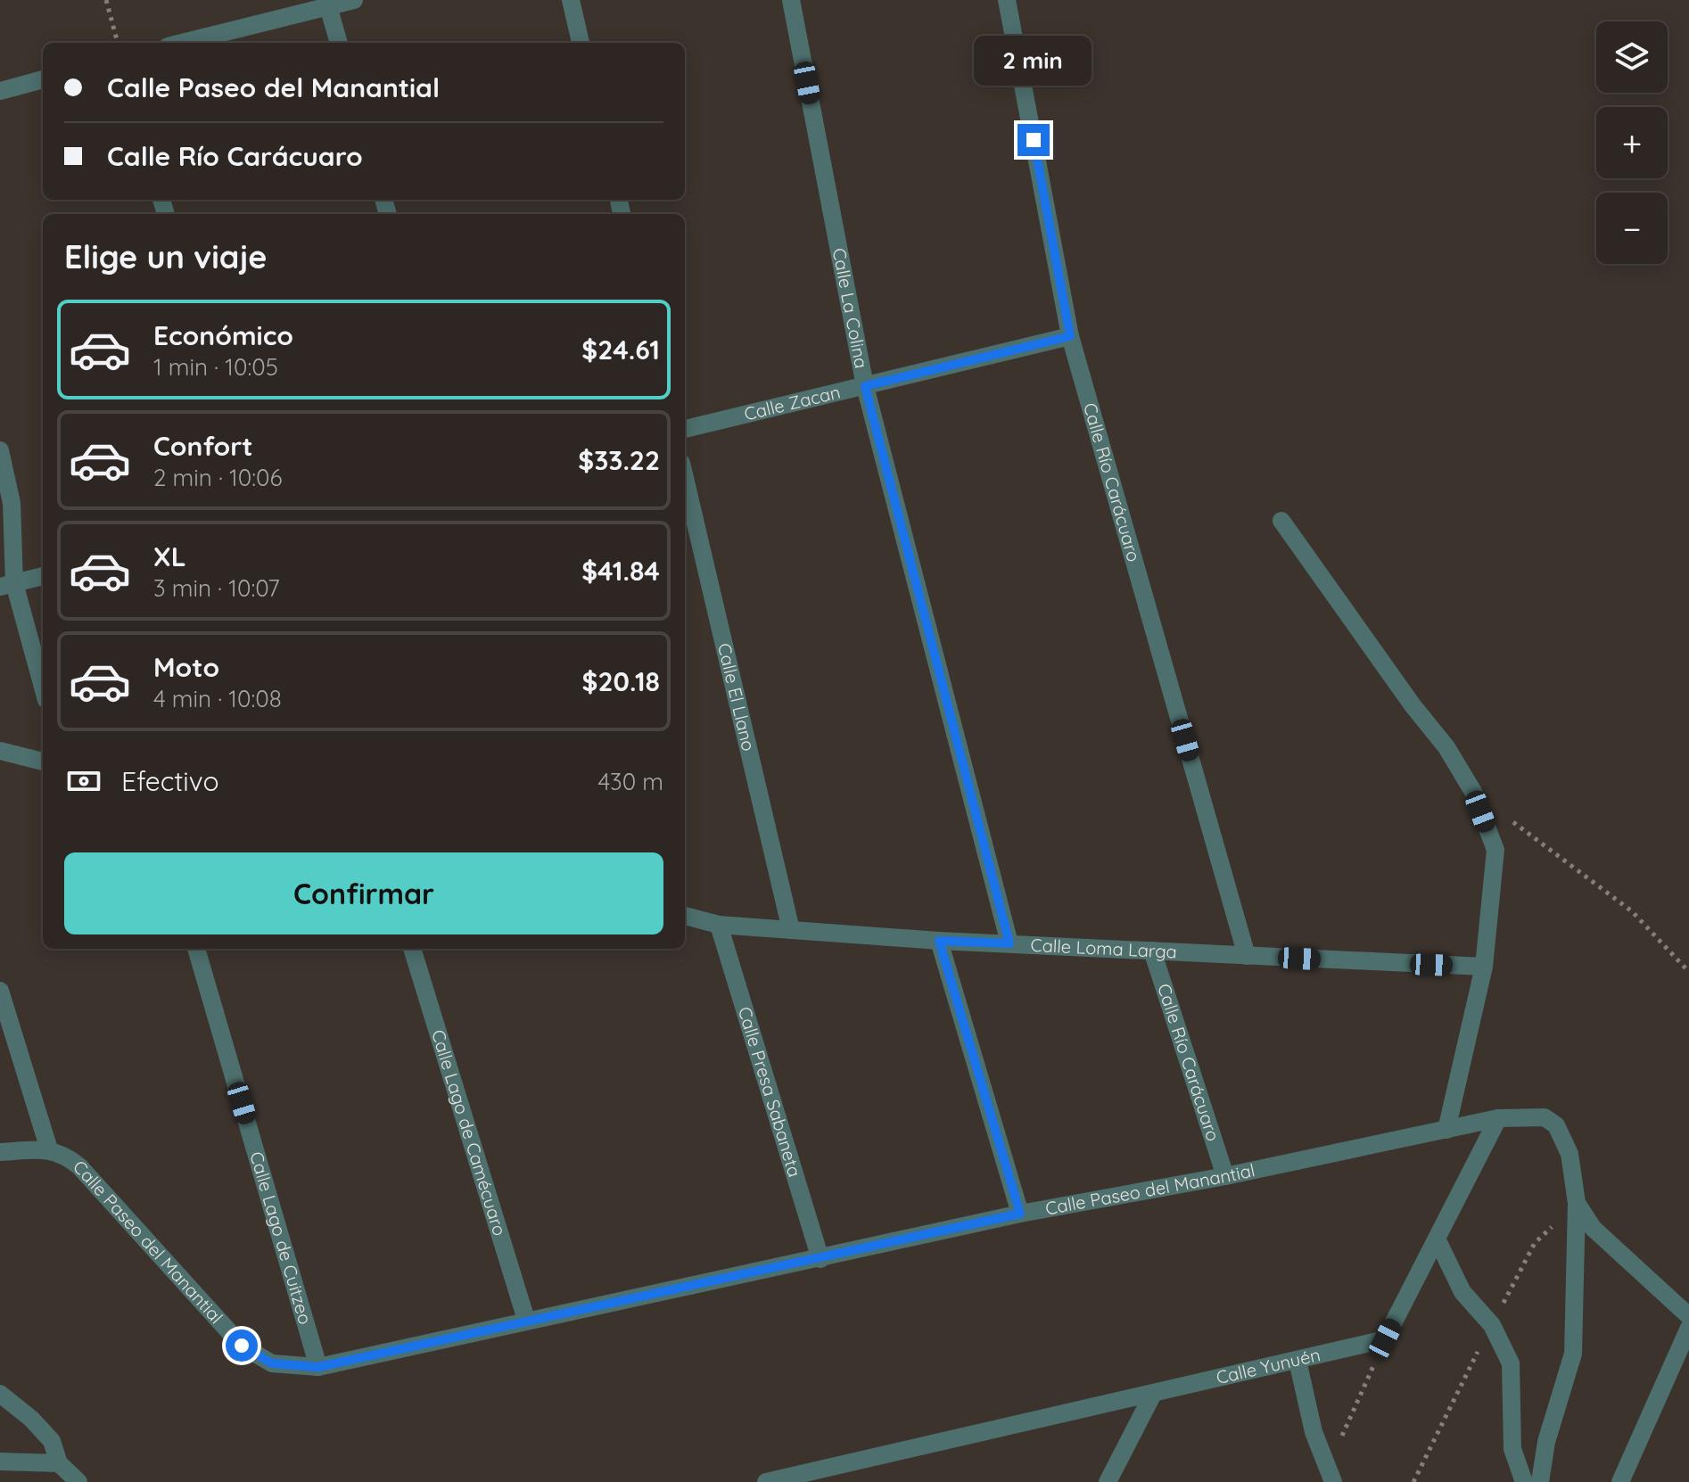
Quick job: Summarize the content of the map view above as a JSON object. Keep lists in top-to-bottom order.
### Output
{
  "streets": {
    "street": [
      "Calle La Colina",
      "Calle Zacan",
      "Calle Río Carácuaro",
      "Calle El Llano",
      "Calle Loma Larga",
      "Calle Presa Sabaneta",
      "Calle Lago de Camécuaro",
      "Calle Paseo del Manantial",
      "Calle Lago de Cuitzeo",
      "Calle Yunuén"
    ]
  },
  "crossings": [
    ["Calle La Colina", "Calle Zacan"],
    ["Calle La Colina", "Calle Loma Larga"],
    ["Calle Zacan", "Calle Río Carácuaro"],
    ["Calle Río Carácuaro", "Calle Loma Larga"],
    ["Calle Río Carácuaro", "Calle Paseo del Manantial"],
    ["Calle El Llano", "Calle Loma Larga"],
    ["Calle Loma Larga", "Calle Presa Sabaneta"],
    ["Calle Presa Sabaneta", "Calle Paseo del Manantial"],
    ["Calle Lago de Camécuaro", "Calle Paseo del Manantial"],
    ["Calle Paseo del Manantial", "Calle Lago de Cuitzeo"]
  ],
  "page": {
    "map_buttons": ["+", "−"],
    "bubble": "2 min",
    "banner": ["Calle Paseo del Manantial", "Calle Río Carácuaro"],
    "heading": "Elige un viaje",
    "list": [
      {
        "name": "Económico",
        "note": "1 min · 10:05",
        "value": "$24.61"
      },
      {
        "name": "Confort",
        "note": "2 min · 10:06",
        "value": "$33.22"
      },
      {
        "name": "XL",
        "note": "3 min · 10:07",
        "value": "$41.84"
      },
      {
        "name": "Moto",
        "note": "4 min · 10:08",
        "value": "$20.18"
      }
    ],
    "pay": ["Efectivo", "430 m"],
    "buttons": "Confirmar"
  }
}
